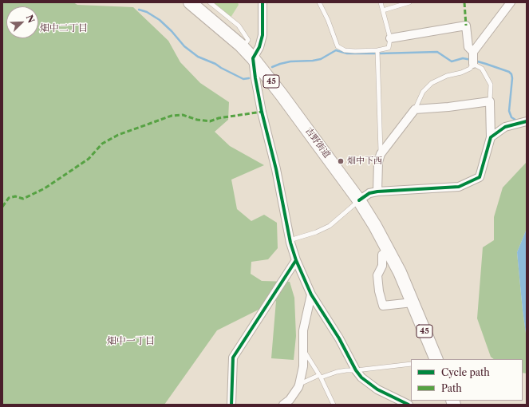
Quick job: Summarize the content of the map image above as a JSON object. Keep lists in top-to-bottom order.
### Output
{
  "streets": {
    "main road": ["45", "吉野街道"]
  },
  "districts": ["畑中二丁目", "畑中一丁目"],
  "places": ["畑中下西"],
  "legend": ["Cycle path", "Path"],
  "north": "top right"
}
